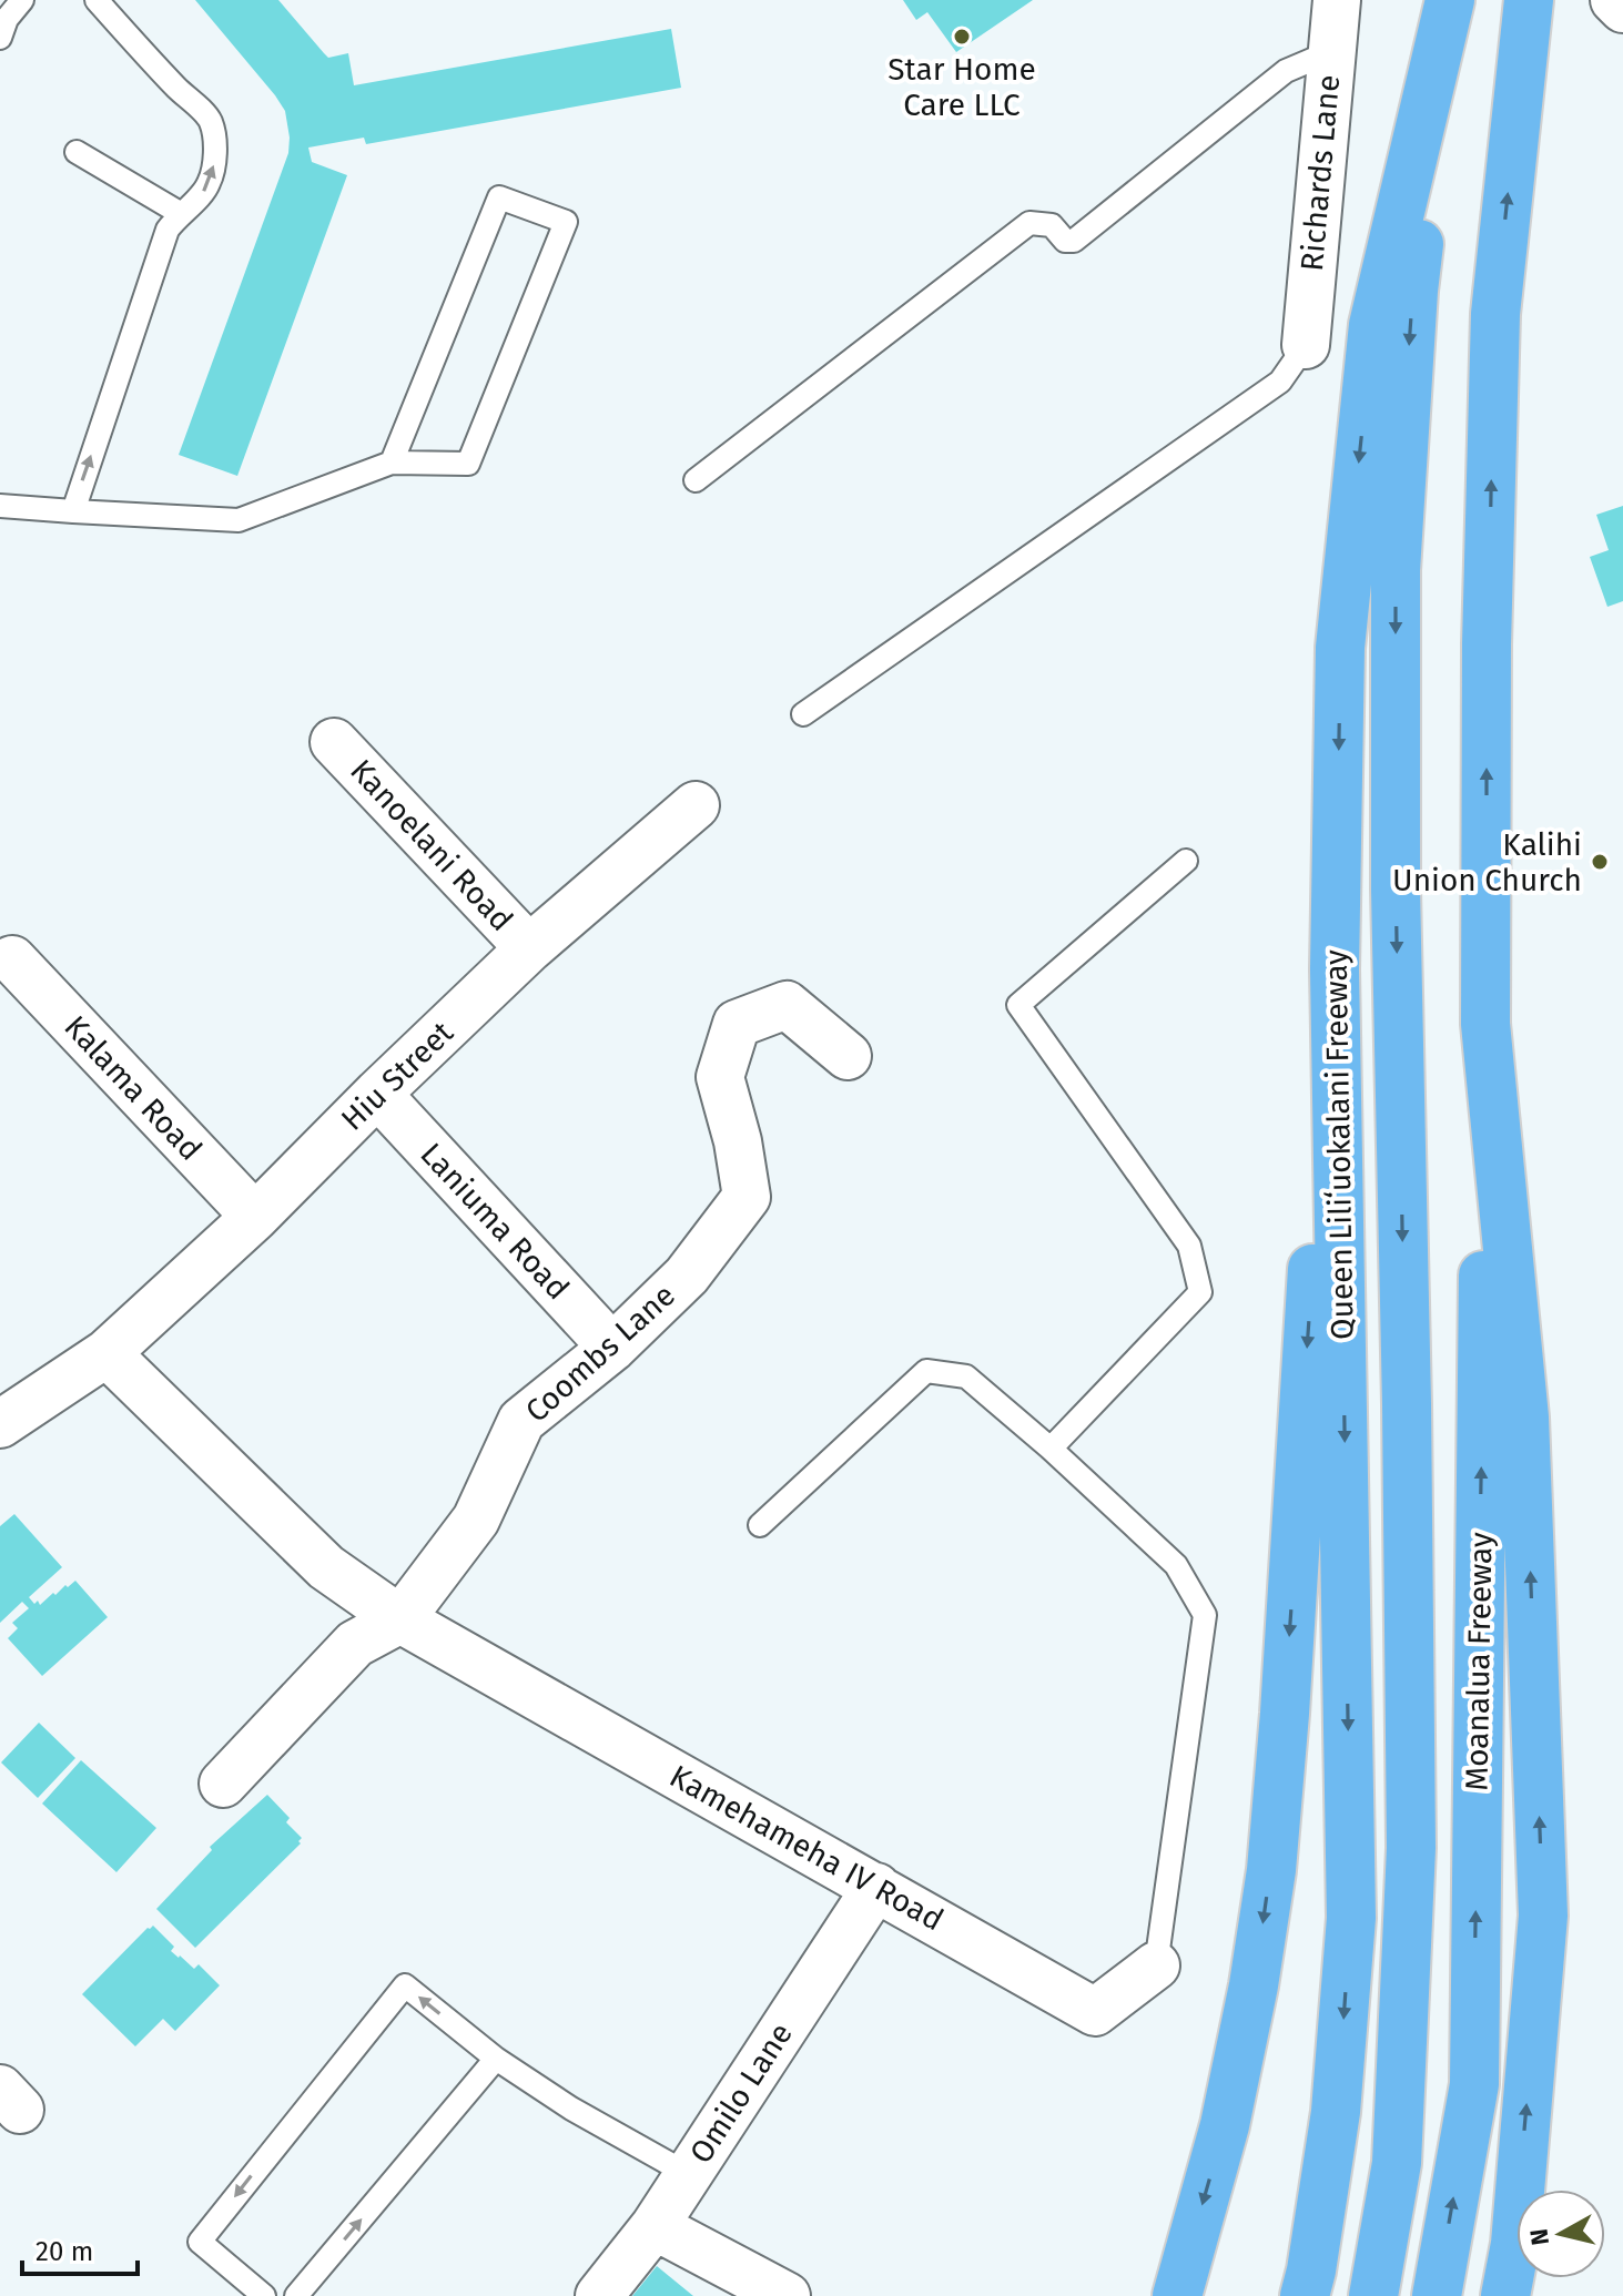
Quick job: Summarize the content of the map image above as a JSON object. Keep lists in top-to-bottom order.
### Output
{
  "streets": {
    "highway": ["Queen Liliʻuokalani Freeway", "Moanalua Freeway"],
    "street": [
      "Richards Lane",
      "Kanoelani Road",
      "Hiu Street",
      "Kalama Road",
      "Laniuma Road",
      "Coombs Lane",
      "Kamehameha IV Road",
      "Omilo Lane"
    ]
  },
  "crossings": [
    ["Kanoelani Road", "Hiu Street"],
    ["Hiu Street", "Kalama Road"],
    ["Hiu Street", "Laniuma Road"],
    ["Hiu Street", "Kamehameha IV Road"],
    ["Laniuma Road", "Coombs Lane"],
    ["Coombs Lane", "Kamehameha IV Road"],
    ["Kamehameha IV Road", "Omilo Lane"]
  ],
  "places": ["Star Home Care LLC", "Kalihi Union Church"],
  "scale_bar": "20 m",
  "north": "left"
}
